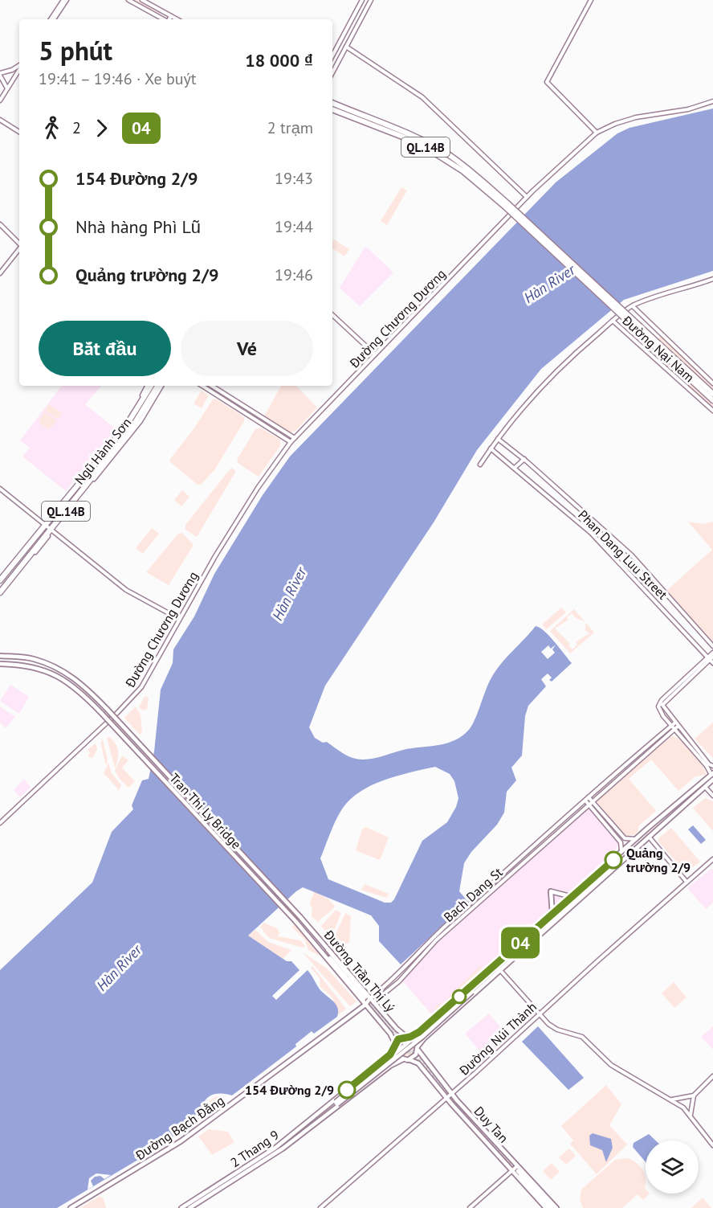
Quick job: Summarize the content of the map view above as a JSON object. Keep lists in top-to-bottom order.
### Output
{
  "streets": {
    "highway": ["QL.14B", "Ngũ Hành Sơn"],
    "main road": [
      "Đường Chương Dương",
      "Đường Nại Nam",
      "Phan Dang Luu Street",
      "Tran Thi Ly Bridge",
      "Bach Dang St",
      "Đường Trần Thị Lý",
      "Đường Núi Thành",
      "Duy Tan",
      "Đường Bạch Đằng",
      "2 Thang 9"
    ]
  },
  "crossings": [
    ["QL.14B", "Ngũ Hành Sơn"],
    ["Tran Thi Ly Bridge", "Đường Trần Thị Lý"],
    ["Bach Dang St", "Đường Trần Thị Lý"],
    ["Đường Trần Thị Lý", "Duy Tan"],
    ["Đường Trần Thị Lý", "Đường Bạch Đằng"],
    ["Đường Núi Thành", "Duy Tan"]
  ],
  "water": ["Hàn River"],
  "places": ["Quảng trường 2/9", "154 Đường 2/9"],
  "lines": ["bus line 04"],
  "page": {
    "on_map": "04",
    "heading": ["5 phút", "19:41 – 19:46 · Xe buýt", "18 000 ₫"],
    "legs": ["2", "04", "2 trạm"],
    "list": [
      {
        "name": "154 Đường 2/9",
        "value": "19:43"
      },
      {
        "name": "Nhà hàng Phì Lũ",
        "value": "19:44"
      },
      {
        "name": "Quảng trường 2/9",
        "value": "19:46"
      }
    ],
    "buttons": ["Bắt đầu", "Vé"]
  }
}
